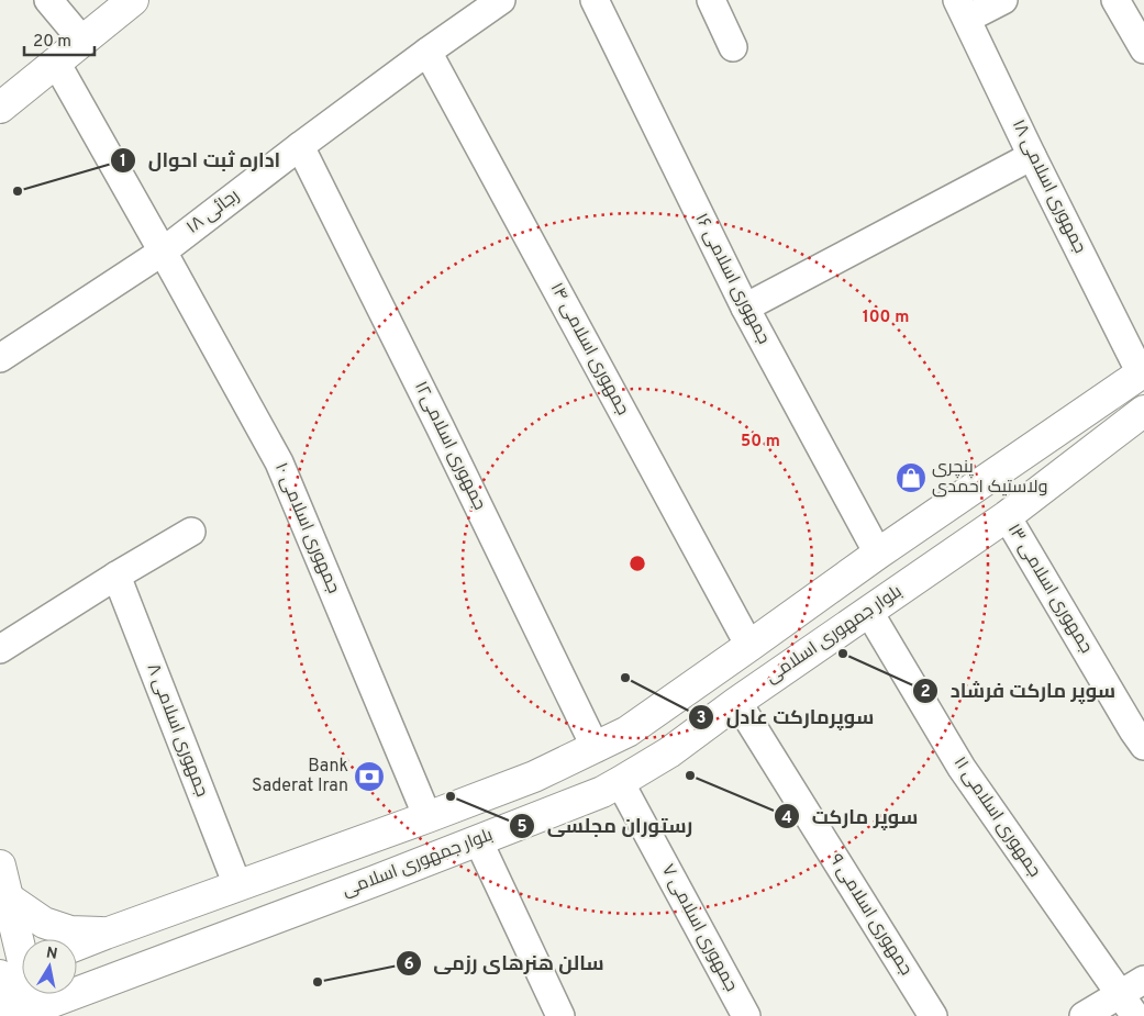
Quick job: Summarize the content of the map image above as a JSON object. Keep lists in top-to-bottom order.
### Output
{
  "streets": {
    "main road": ["بلوار جمهوری اسلامی"],
    "street": [
      "جمهوری اسلامی ۱۸",
      "رجائی ۱۸",
      "جمهوری اسلامی ۱۶",
      "جمهوری اسلامی ۱۴",
      "جمهوری اسلامی۱۲",
      "جمهوری اسلامی ۱۰",
      "جمهوری اسلامی ۱۳",
      "جمهوری اسلامی ۸",
      "جمهوری اسلامی ۱۱",
      "جمهوری اسلامی ۹",
      "جمهوری اسلامی ۷"
    ]
  },
  "crossings": [
    ["رجائی ۱۸", "جمهوری اسلامی ۱۴"],
    ["رجائی ۱۸", "جمهوری اسلامی۱۲"],
    ["رجائی ۱۸", "جمهوری اسلامی ۱۰"],
    ["جمهوری اسلامی ۱۳", "بلوار جمهوری اسلامی"],
    ["بلوار جمهوری اسلامی", "جمهوری اسلامی ۱۱"],
    ["بلوار جمهوری اسلامی", "جمهوری اسلامی ۹"],
    ["بلوار جمهوری اسلامی", "جمهوری اسلامی ۷"]
  ],
  "places": {
    "other": [
      "اداره ثبت احوال",
      "سوپر مارکت فرشاد",
      "سوپرمارکت عادل",
      "سوپر مارکت",
      "رستوران مجلسی",
      "سالن هنرهای رزمی"
    ],
    "shop": ["پنچری ولاستیک احمدی"],
    "bank": ["Bank Saderat Iran"]
  },
  "scale_bar": "20 m",
  "north": "top",
  "rings": ["100 m", "50 m"]
}
